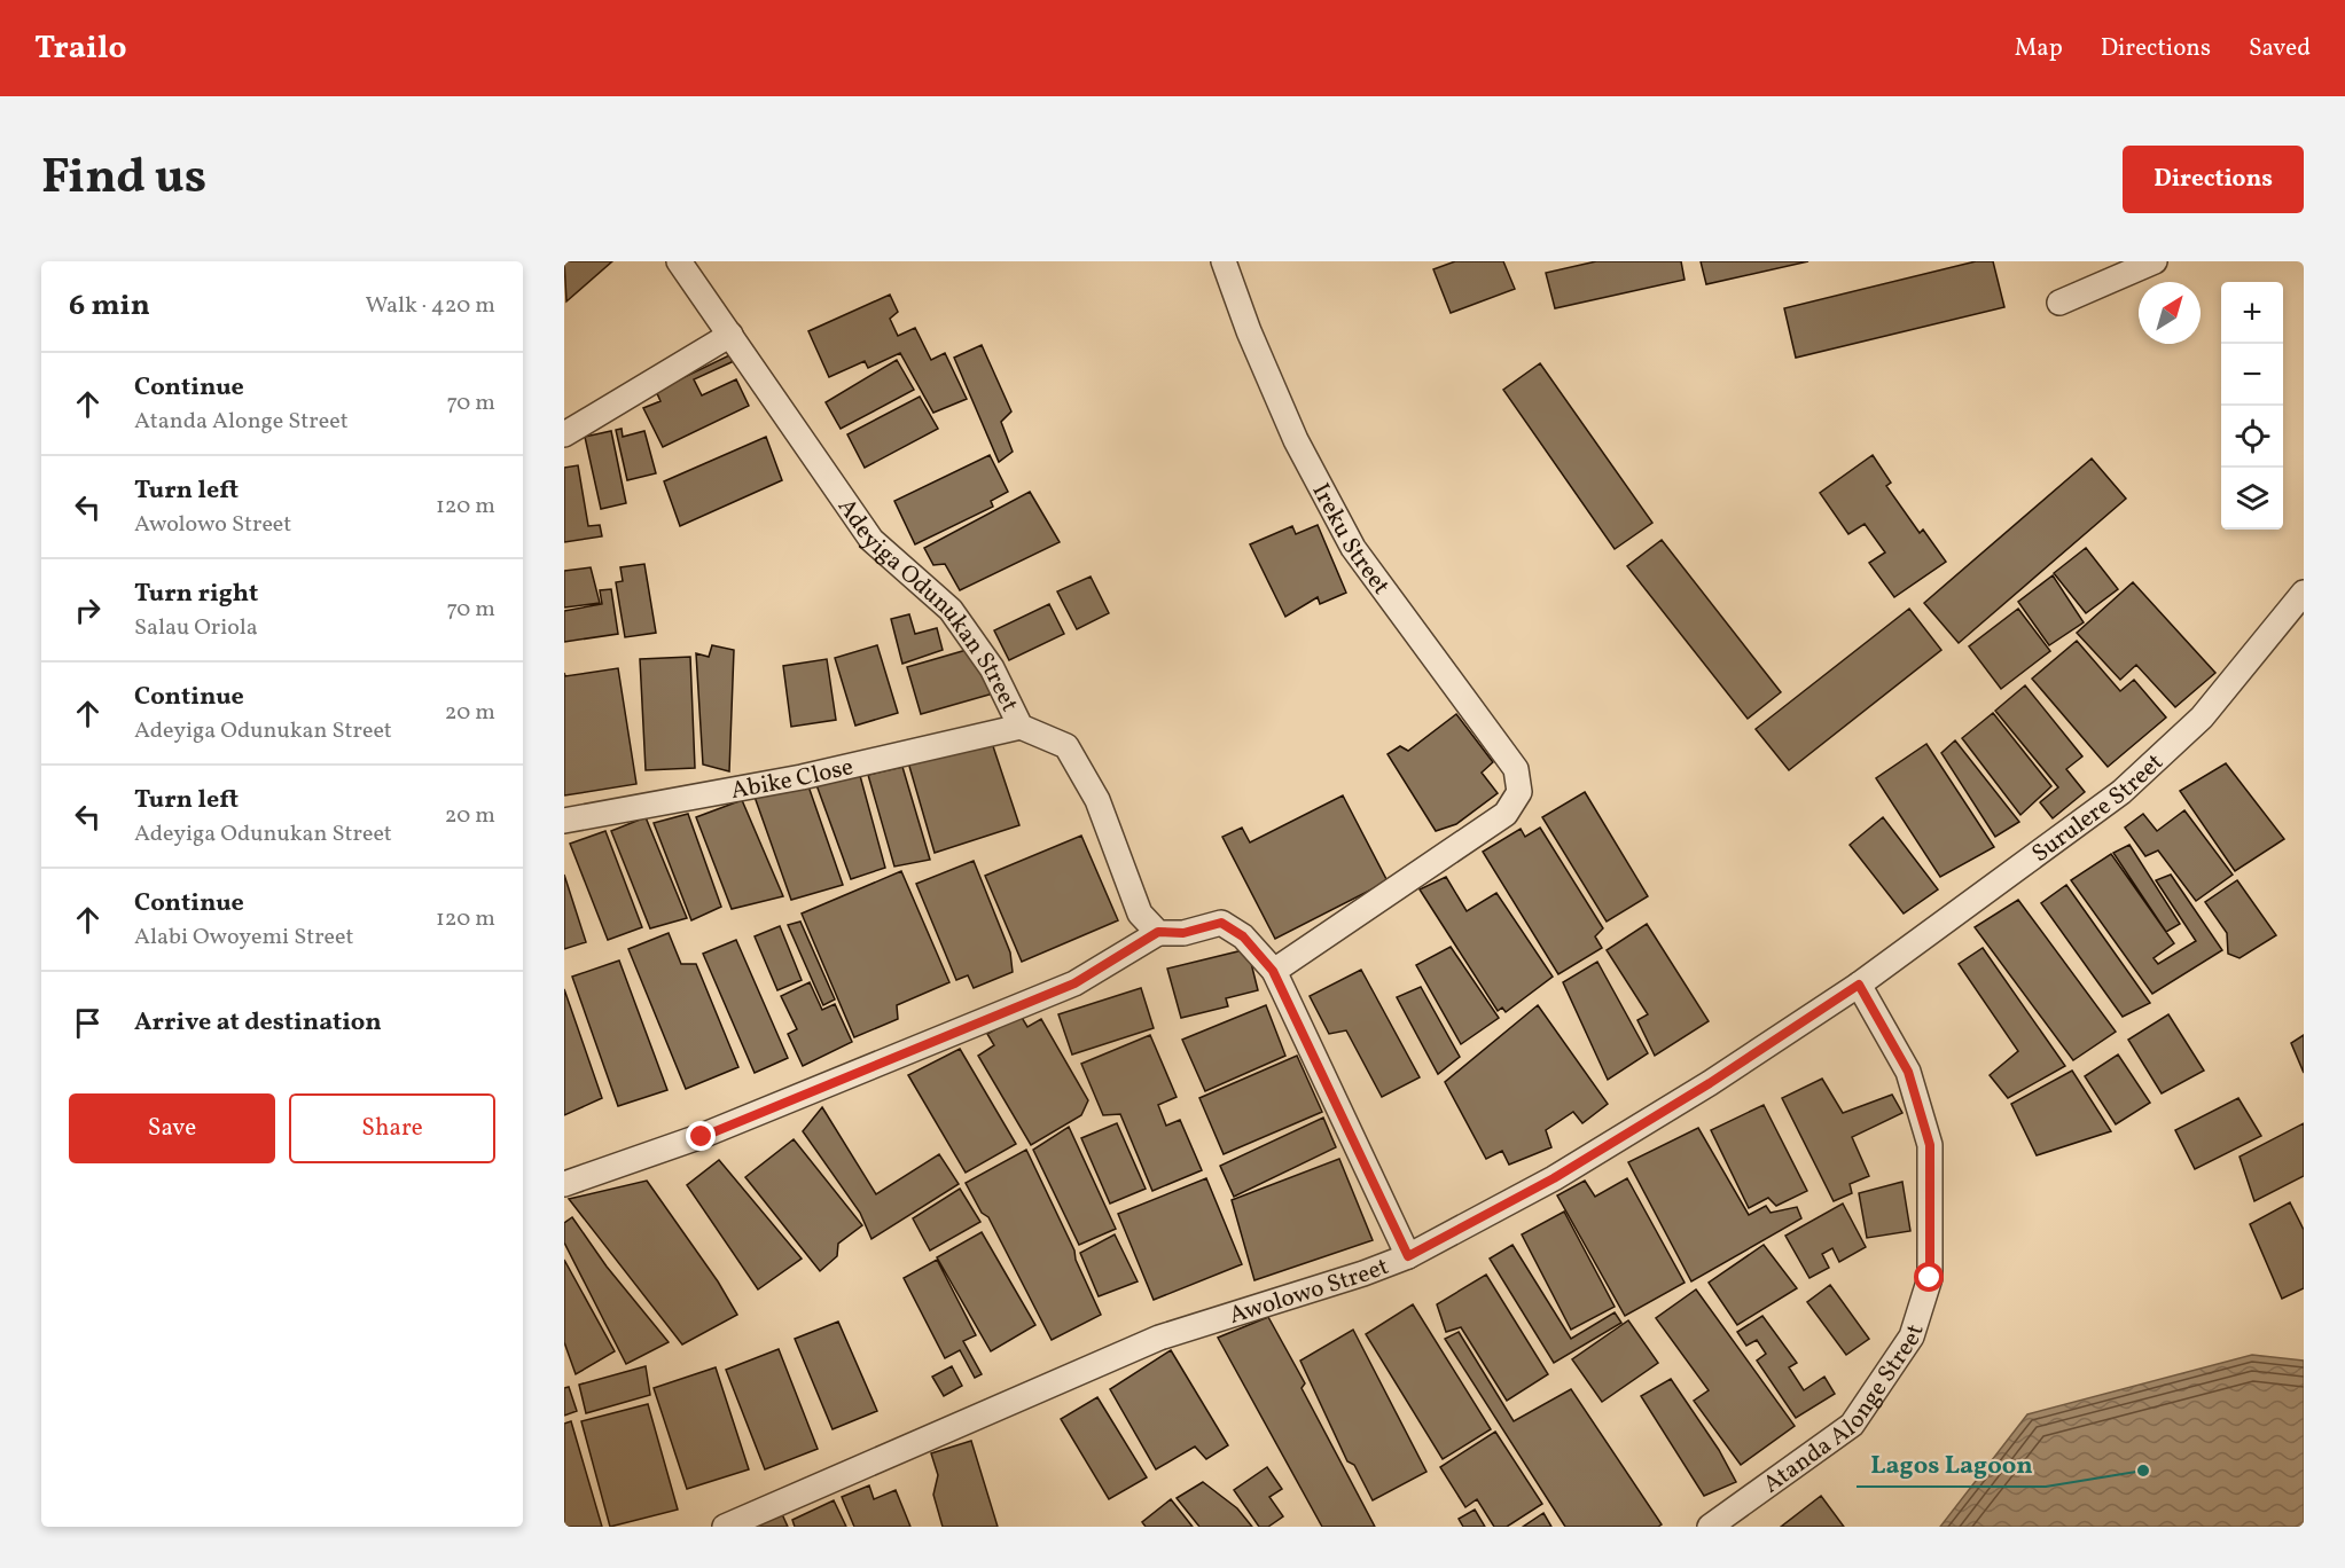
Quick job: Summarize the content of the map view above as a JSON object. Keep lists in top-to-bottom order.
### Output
{
  "streets": {
    "street": [
      "Ireku Street",
      "Adeyiga Odunukan Street",
      "Abike Close",
      "Surulere Street",
      "Awolowo Street",
      "Atanda Alonge Street"
    ]
  },
  "crossings": [
    ["Adeyiga Odunukan Street", "Abike Close"],
    ["Surulere Street", "Awolowo Street"],
    ["Surulere Street", "Atanda Alonge Street"],
    ["Awolowo Street", "Atanda Alonge Street"]
  ],
  "places": ["Lagos Lagoon"],
  "north": "top right",
  "page": {
    "header": "Trailo",
    "nav": ["Map", "Directions", "Saved"],
    "title": "Find us",
    "buttons": [
      "Directions",
      ["Save", "Share"]
    ],
    "heading": ["6 min", "Walk · 420 m"],
    "map_buttons": ["+", "−"],
    "list": [
      ["Continue", "Atanda Alonge Street", "70 m"],
      ["Turn left", "Awolowo Street", "120 m"],
      ["Turn right", "Salau Oriola", "70 m"],
      ["Continue", "Adeyiga Odunukan Street", "20 m"],
      ["Turn left", "Adeyiga Odunukan Street", "20 m"],
      ["Continue", "Alabi Owoyemi Street", "120 m"],
      "Arrive at destination"
    ]
  }
}
